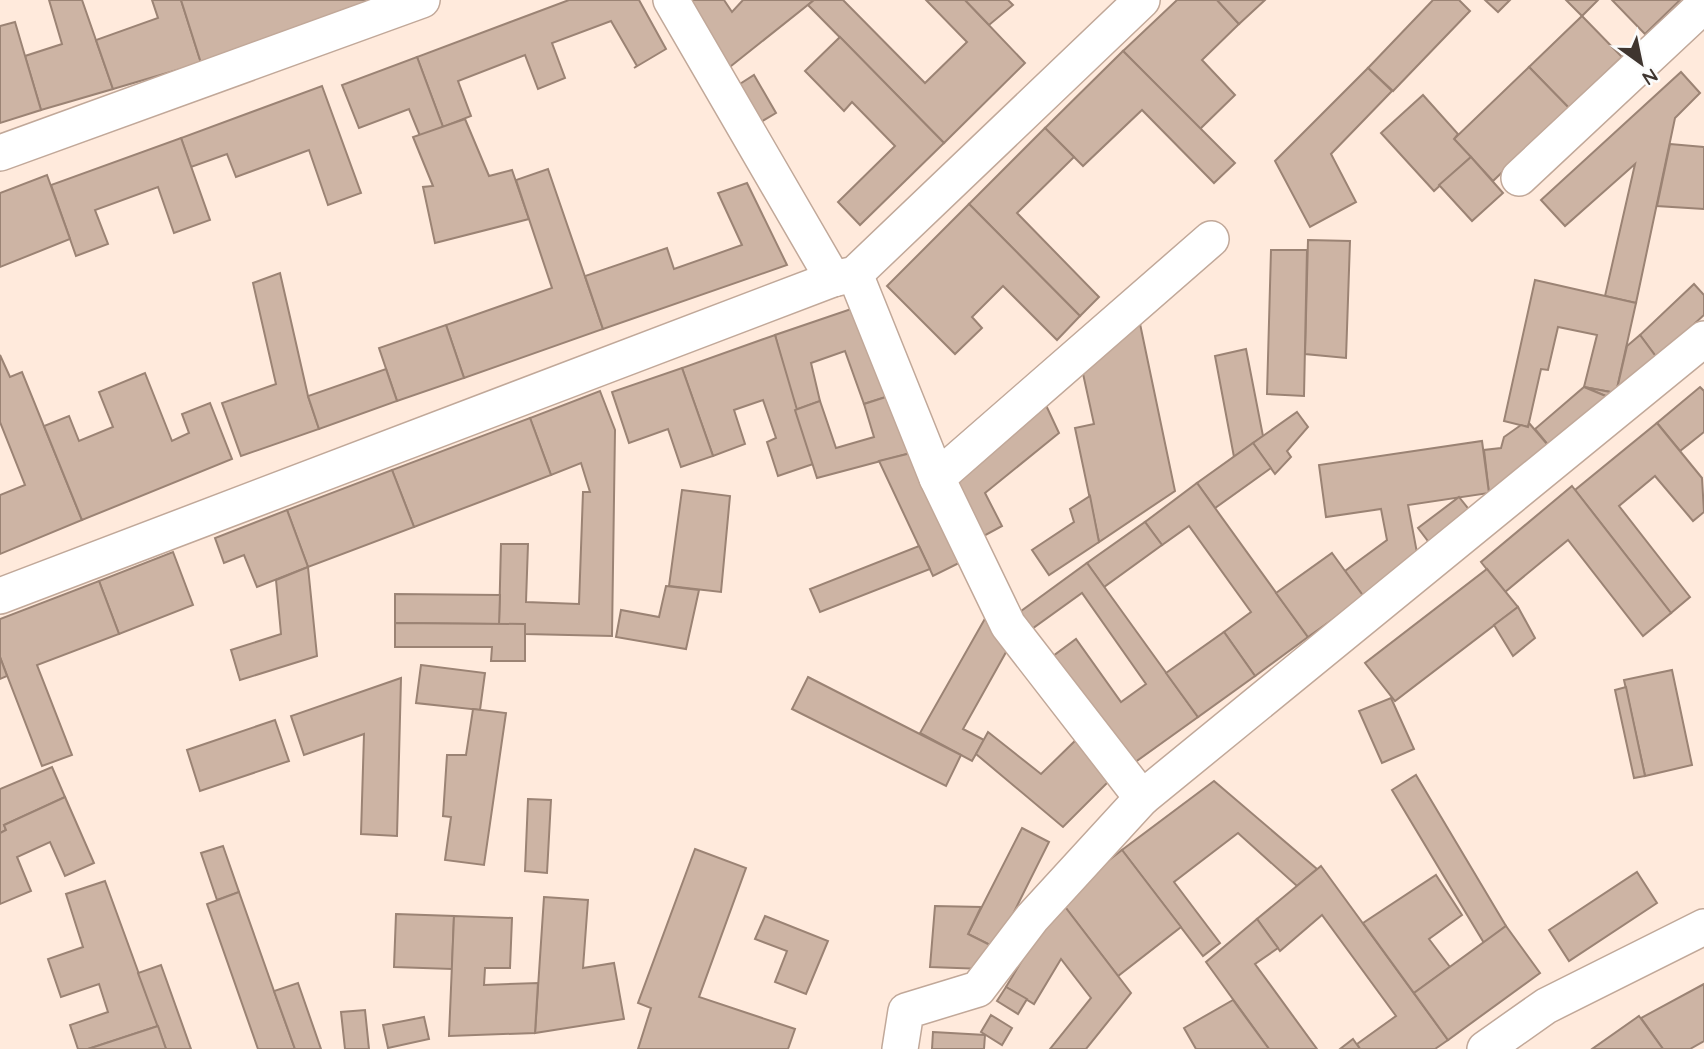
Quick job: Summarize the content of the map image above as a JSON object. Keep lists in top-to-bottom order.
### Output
{
  "north": "bottom right"
}
